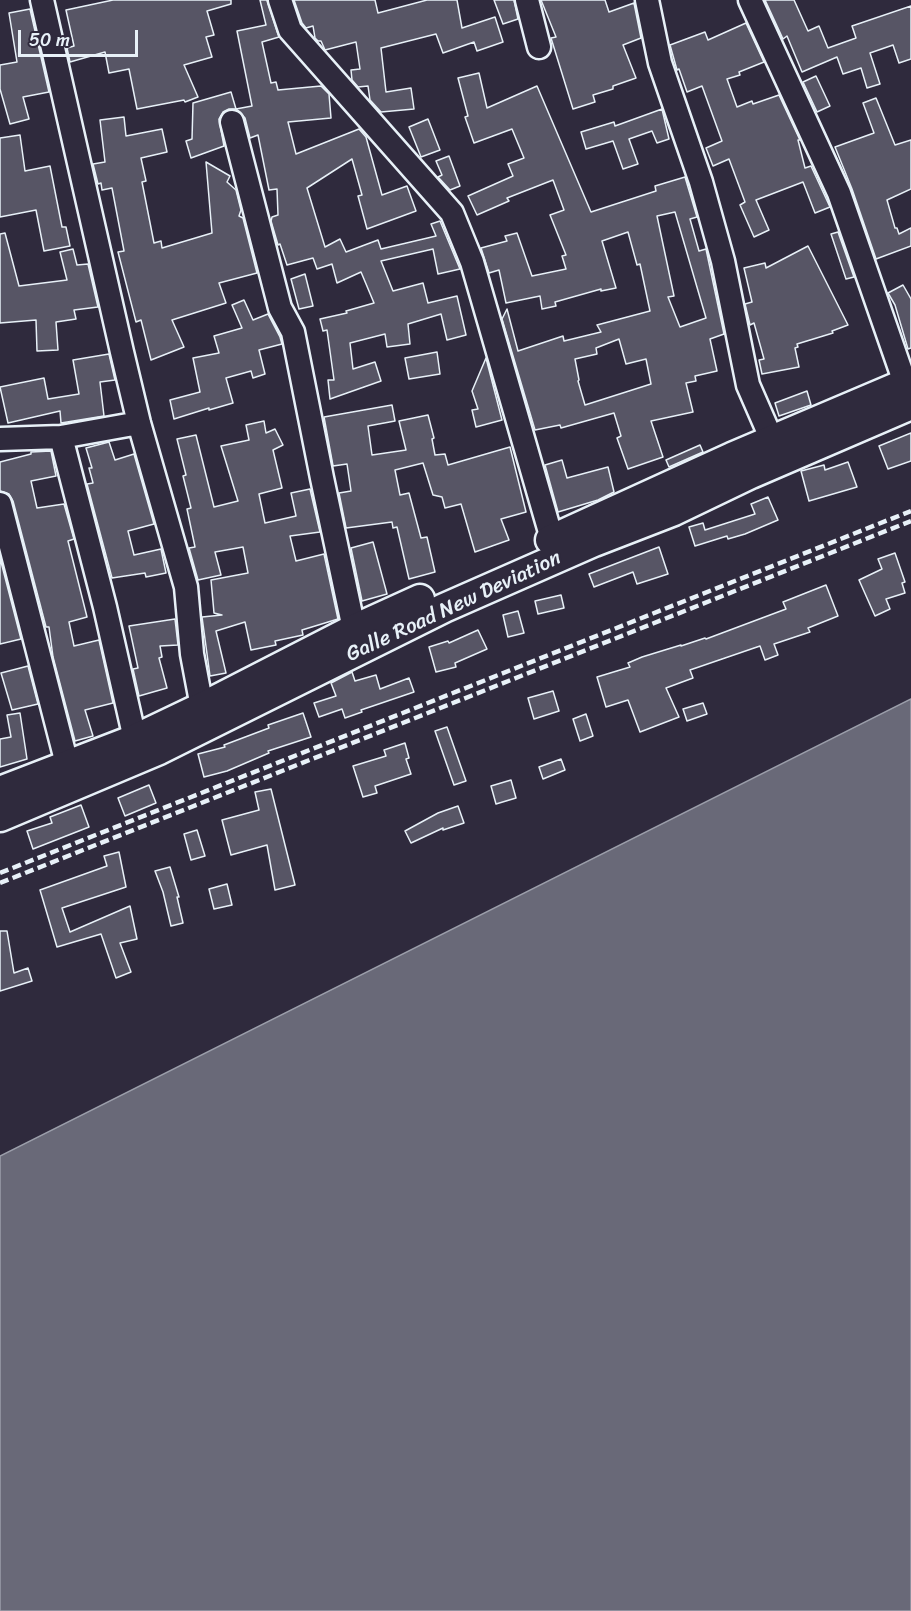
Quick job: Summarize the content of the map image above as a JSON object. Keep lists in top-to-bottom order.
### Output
{
  "streets": {
    "main road": ["Galle Road New Deviation"]
  },
  "scale_bar": "50 m"
}
